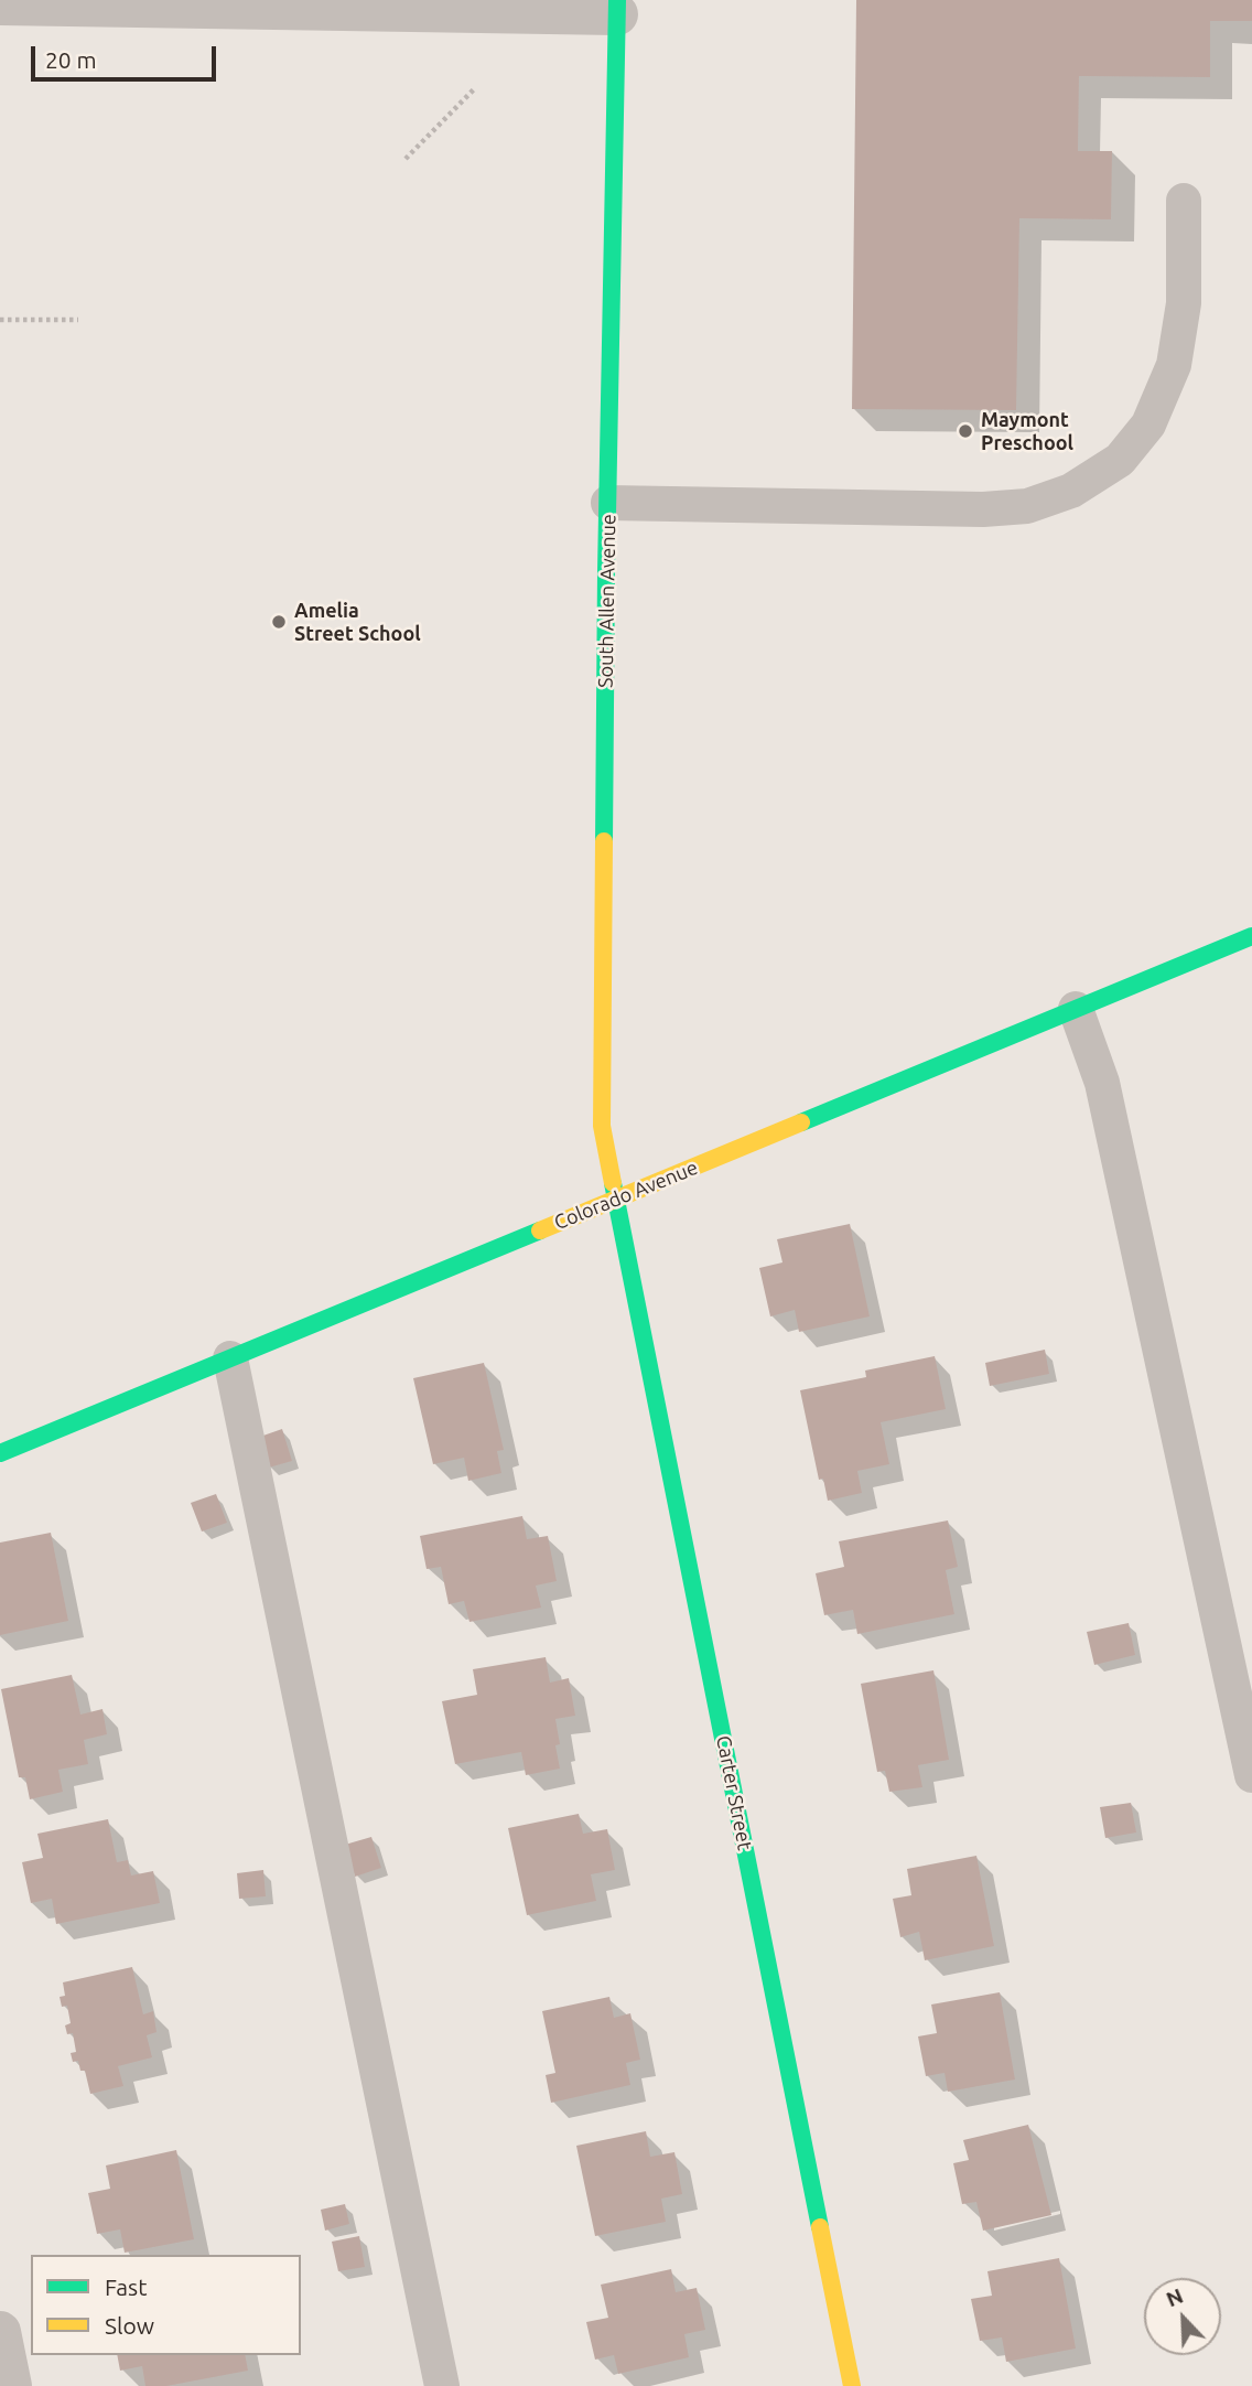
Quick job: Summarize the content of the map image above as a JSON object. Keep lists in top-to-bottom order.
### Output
{
  "streets": {
    "street": ["South Allen Avenue", "Colorado Avenue", "Carter Street"]
  },
  "crossings": [
    ["South Allen Avenue", "Colorado Avenue"],
    ["South Allen Avenue", "Carter Street"],
    ["Colorado Avenue", "Carter Street"]
  ],
  "places": ["Maymont Preschool", "Amelia Street School"],
  "legend": ["Fast", "Slow"],
  "scale_bar": "20 m",
  "north": "top left"
}
